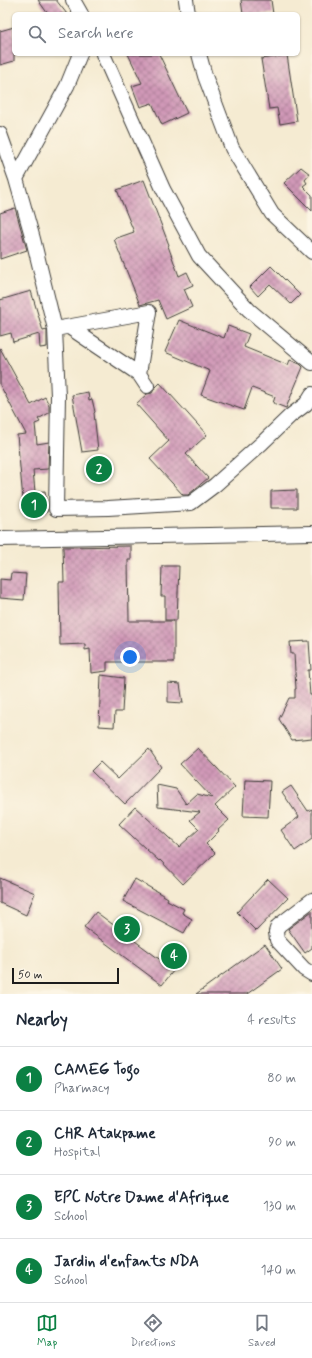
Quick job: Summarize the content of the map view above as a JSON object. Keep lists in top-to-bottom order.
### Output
{
  "scale_bar": "50 m",
  "page": {
    "search": "Search here",
    "pins": [
      "2",
      "1",
      "3",
      "4"
    ],
    "scale": "50 m",
    "heading": ["Nearby", "4 results"],
    "list": [
      {
        "mark": "1",
        "name": "CAMEG Togo",
        "note": "Pharmacy",
        "value": "80 m"
      },
      {
        "mark": "2",
        "name": "CHR Atakpame",
        "note": "Hospital",
        "value": "90 m"
      },
      {
        "mark": "3",
        "name": "EPC Notre Dame d'Afrique",
        "note": "School",
        "value": "130 m"
      },
      {
        "mark": "4",
        "name": "Jardin d'enfants NDA",
        "note": "School",
        "value": "140 m"
      }
    ],
    "nav": ["Map", "Directions", "Saved"]
  }
}
